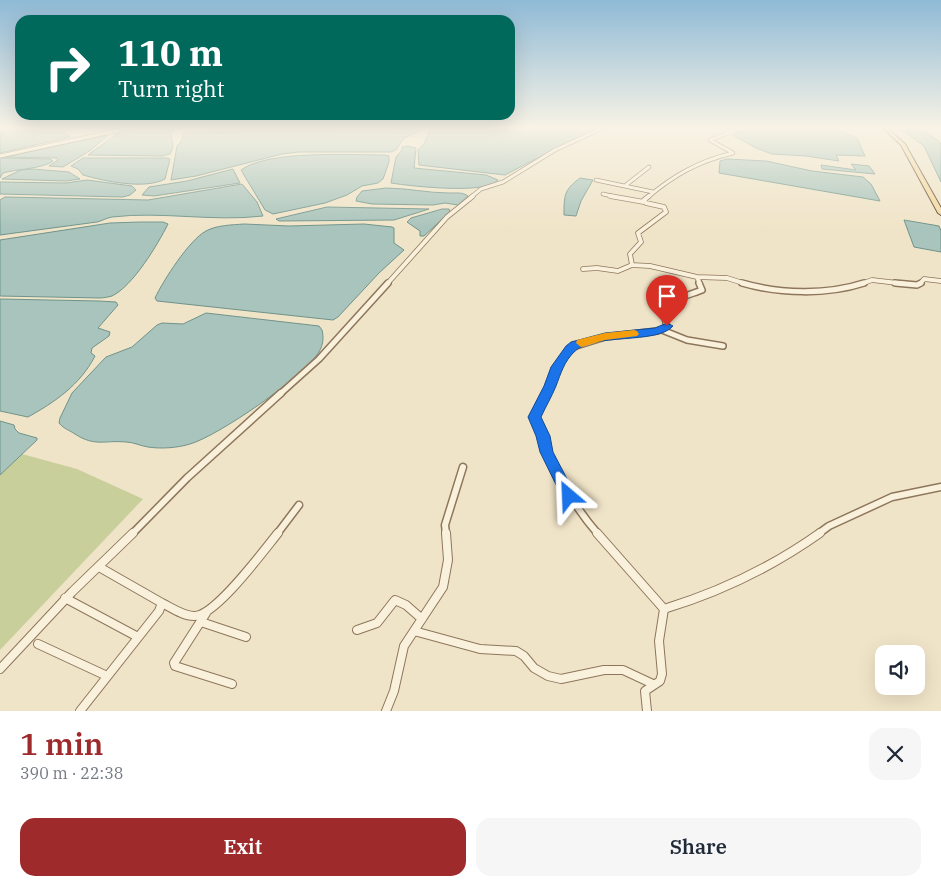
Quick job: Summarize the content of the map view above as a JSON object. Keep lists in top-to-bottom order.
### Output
{
  "page": {
    "turn": ["110 m", "Turn right"],
    "heading": ["1 min", "390 m · 22:38"],
    "buttons": ["Exit", "Share"]
  }
}
